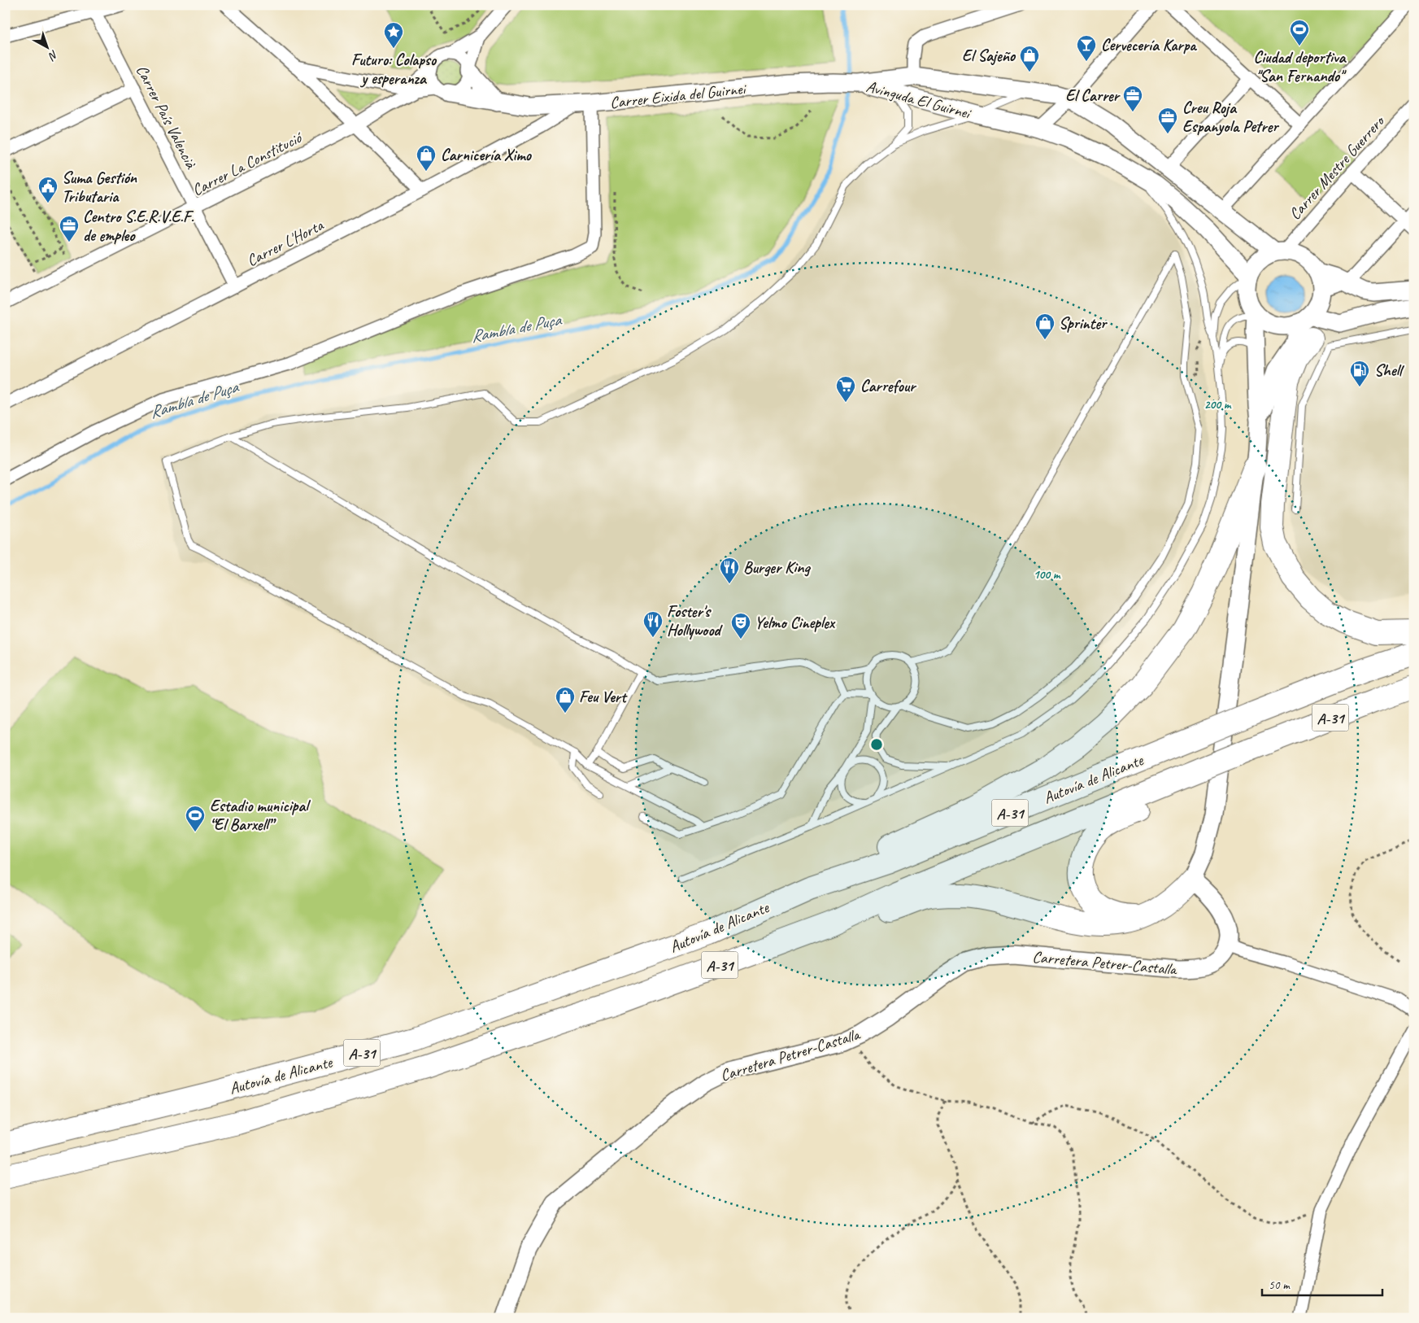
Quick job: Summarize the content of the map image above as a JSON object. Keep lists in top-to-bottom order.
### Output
{
  "streets": {
    "highway": ["A-31", "Autovía de Alicante"],
    "street": [
      "Carrer Eixida del Guirnei",
      "Avinguda El Guirnei",
      "Carrer País Valencià",
      "Carrer La Constitució",
      "Carrer Mestre Guerrero",
      "Carrer L'Horta",
      "Carretera Petrer-Castalla"
    ]
  },
  "crossings": [
    ["Carrer Eixida del Guirnei", "Avinguda El Guirnei"],
    ["Carrer Eixida del Guirnei", "Carrer La Constitució"],
    ["Carrer Eixida del Guirnei", "Carrer L'Horta"],
    ["Avinguda El Guirnei", "Carrer Mestre Guerrero"],
    ["Carrer País Valencià", "Carrer La Constitució"],
    ["Carrer País Valencià", "Carrer L'Horta"]
  ],
  "water": ["Rambla de Puça"],
  "places": {
    "sports": ["Ciudad deportiva \"San Fernando\"", "Estadio municipal “El Barxell”"],
    "place": ["Futuro: Colapso y esperanza"],
    "bar": ["Cervecería Karpa"],
    "shop": [
      "El Sajeño",
      "Carnicería Ximo",
      "Sprinter",
      "Feu Vert"
    ],
    "office": ["El Carrer", "Creu Roja Espanyola Petrer", "Centro S.E.R.V.E.F. de empleo"],
    "public building": ["Suma Gestión Tributaria"],
    "fuel station": ["Shell"],
    "supermarket": ["Carrefour"],
    "restaurant": ["Burger King", "Foster's Hollywood"],
    "theatre": ["Yelmo Cineplex"]
  },
  "scale_bar": "50 m",
  "north": "bottom right",
  "rings": ["200 m", "100 m"]
}
